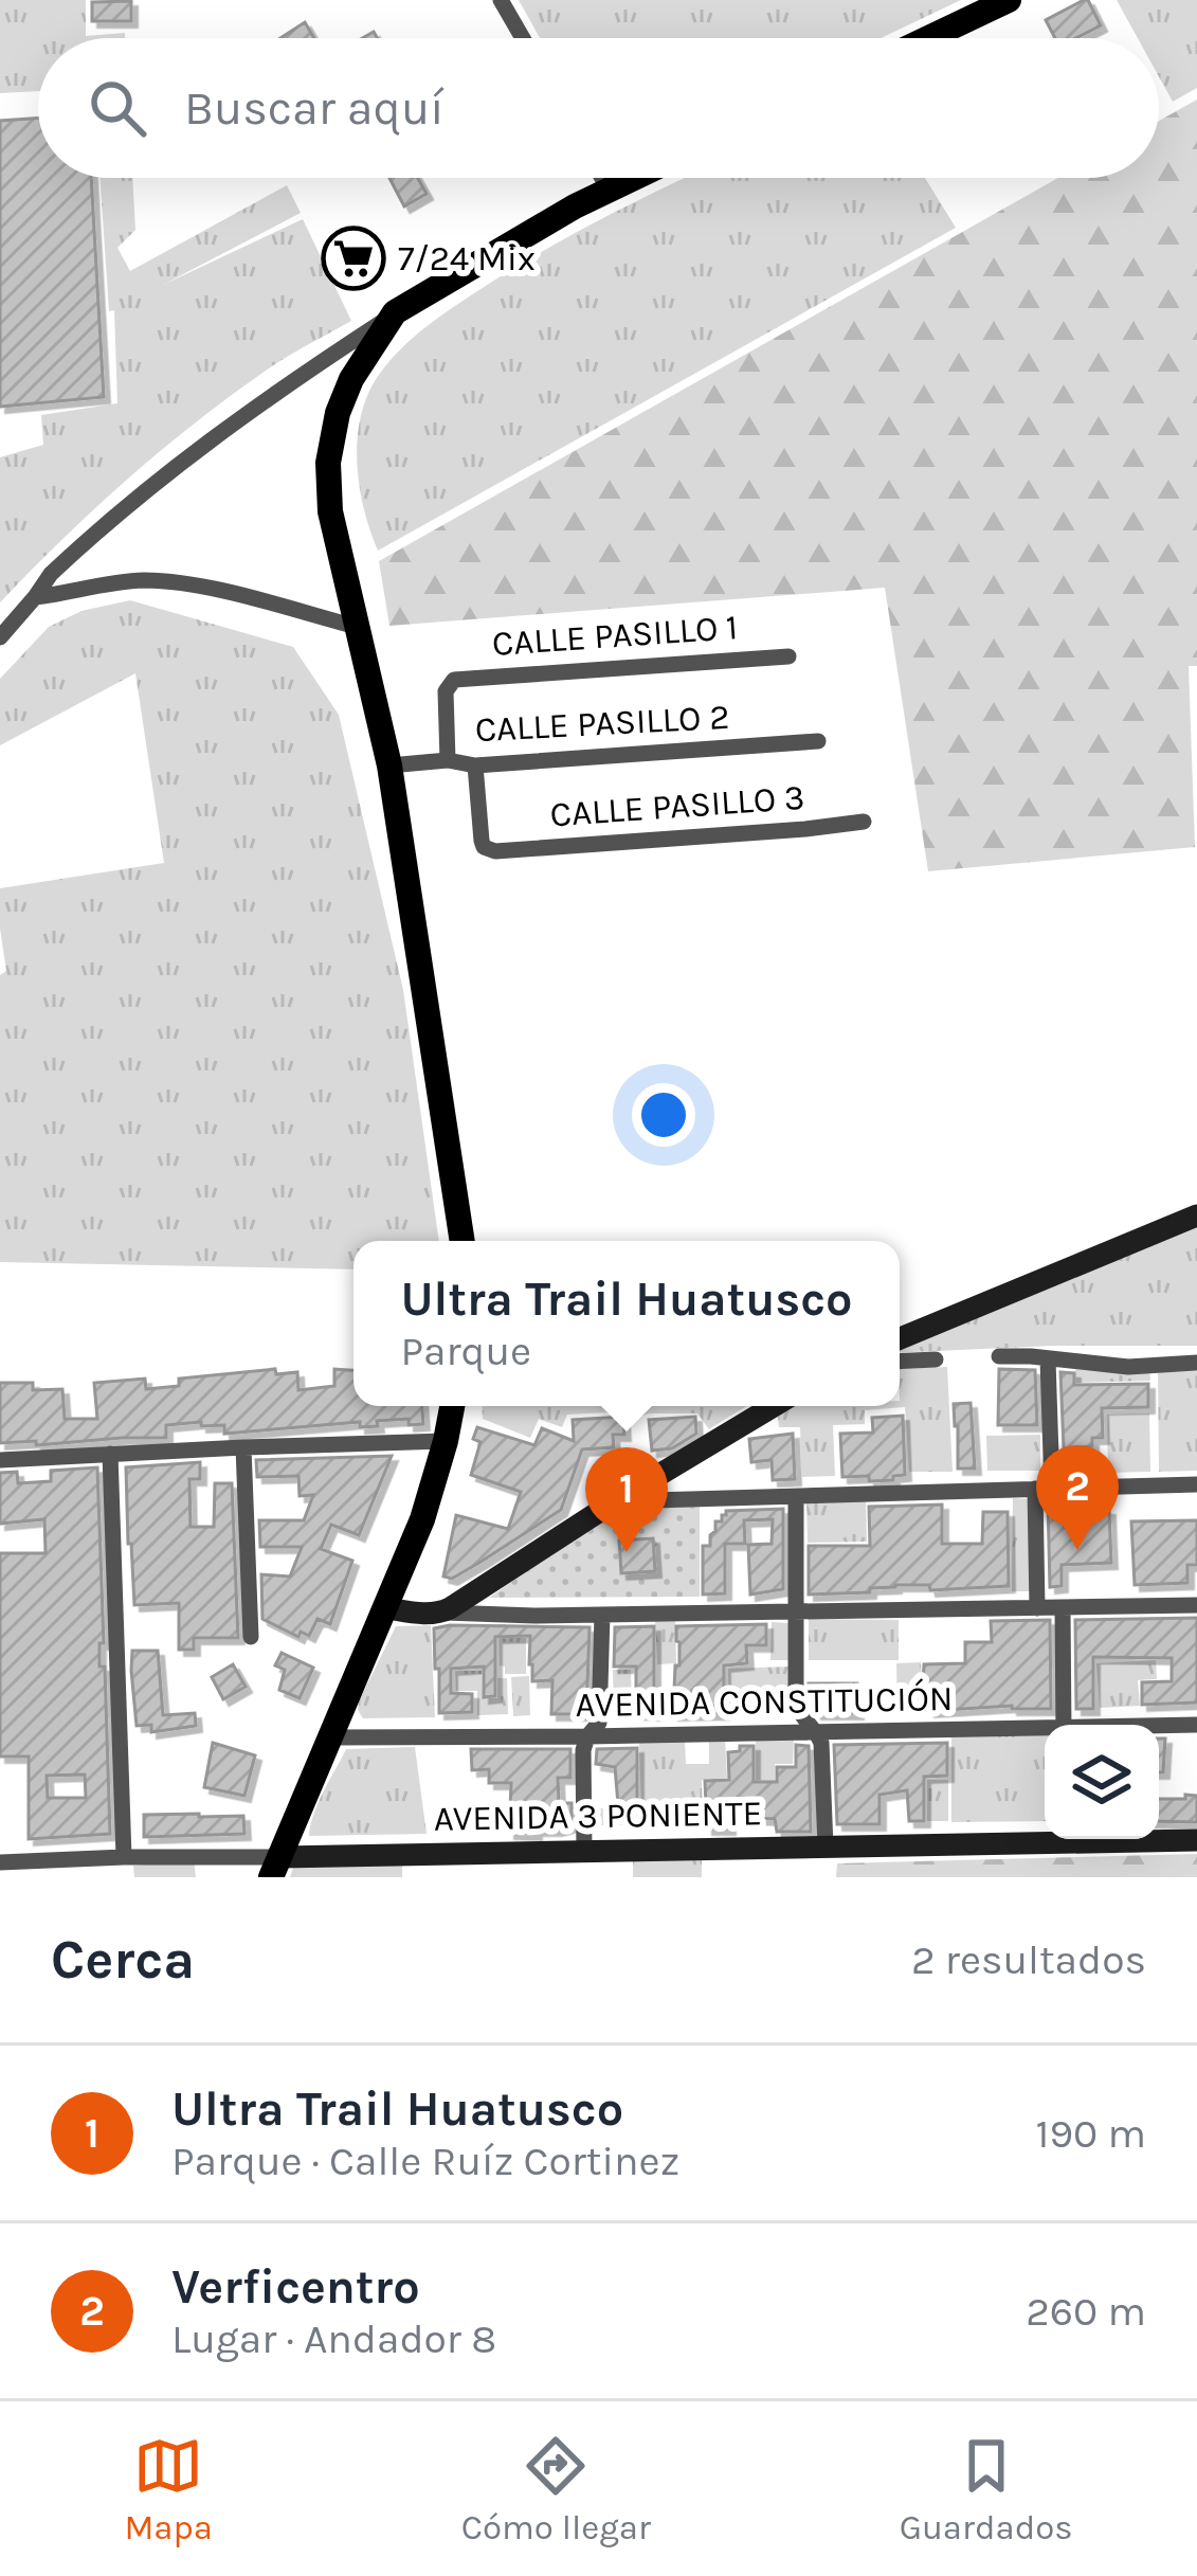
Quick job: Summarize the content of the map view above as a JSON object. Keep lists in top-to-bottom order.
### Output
{
  "streets": {
    "street": [
      "CALLE PASILLO 1",
      "CALLE PASILLO 2",
      "CALLE PASILLO 3",
      "AVENIDA CONSTITUCIÓN",
      "AVENIDA 3 PONIENTE"
    ]
  },
  "crossings": [
    ["CALLE PASILLO 1", "CALLE PASILLO 2"],
    ["CALLE PASILLO 2", "CALLE PASILLO 3"]
  ],
  "places": {
    "supermarket": ["7/24 Mix"]
  },
  "page": {
    "search": "Buscar aquí",
    "popup": ["Ultra Trail Huatusco", "Parque"],
    "pins": ["2", "1"],
    "heading": ["Cerca", "2 resultados"],
    "list": [
      {
        "mark": "1",
        "name": "Ultra Trail Huatusco",
        "note": "Parque · Calle Ruíz Cortinez",
        "value": "190 m"
      },
      {
        "mark": "2",
        "name": "Verficentro",
        "note": "Lugar · Andador 8",
        "value": "260 m"
      }
    ],
    "nav": ["Mapa", "Cómo llegar", "Guardados"]
  }
}
